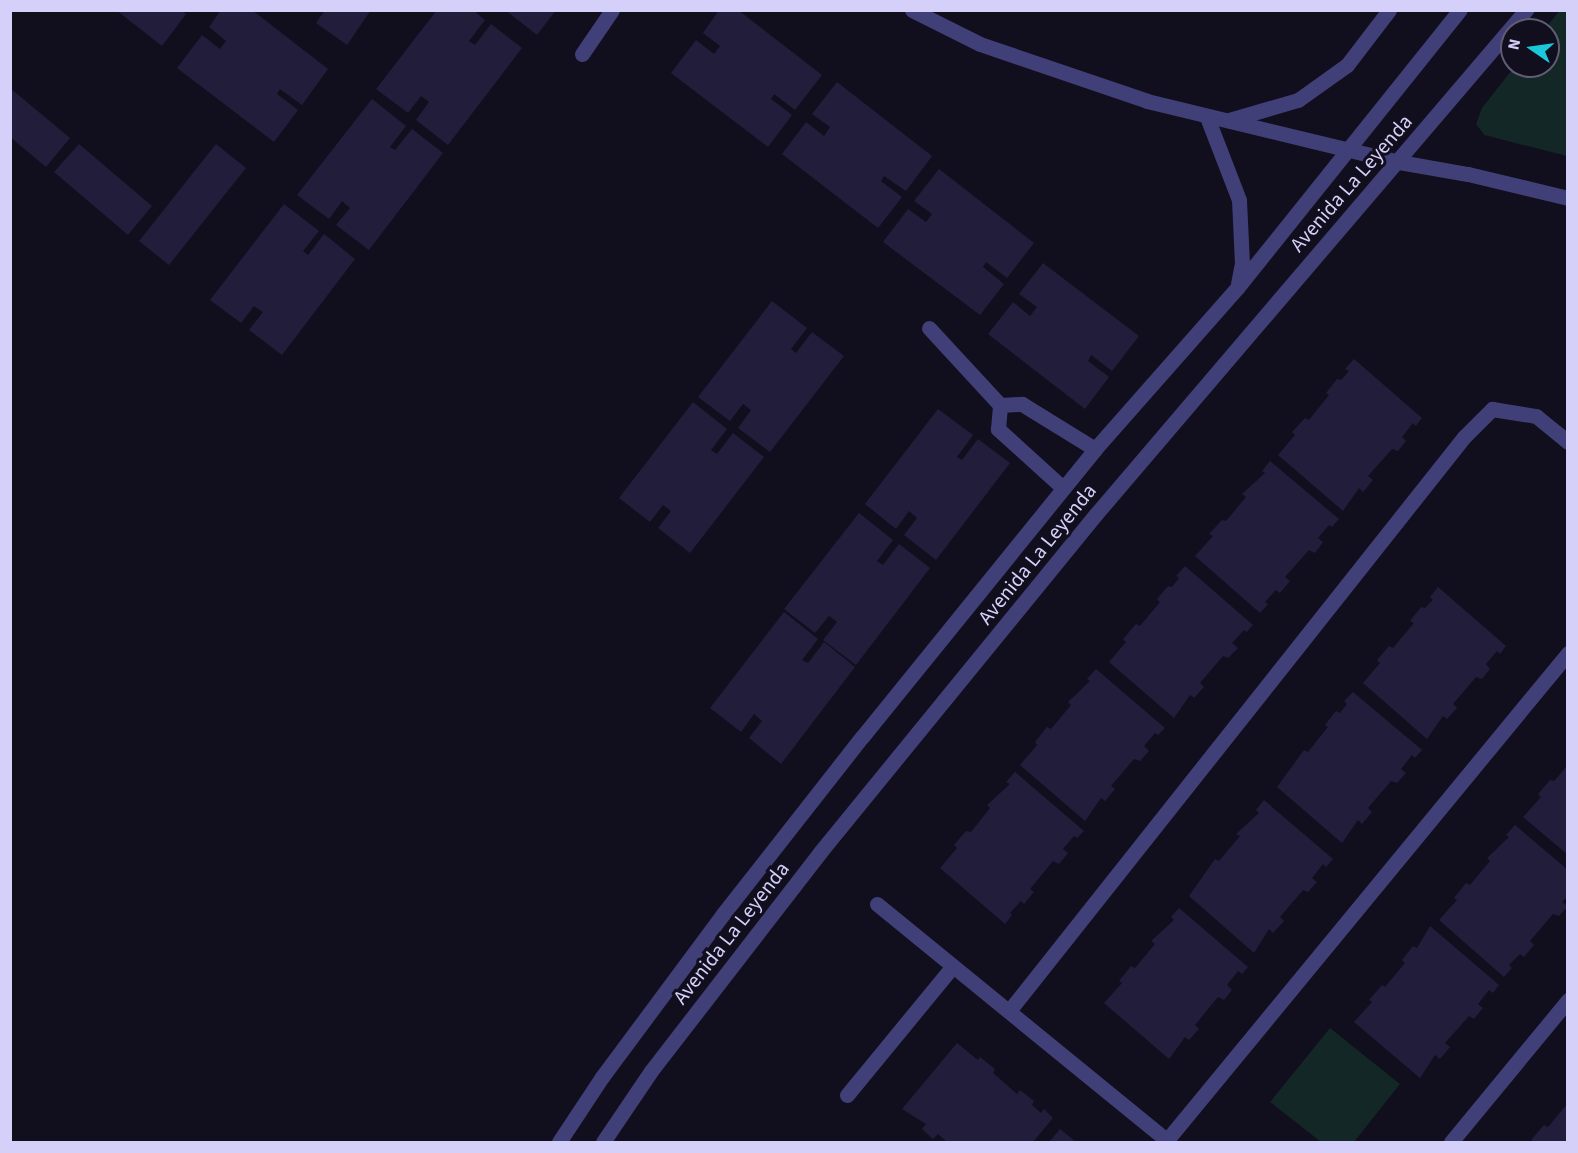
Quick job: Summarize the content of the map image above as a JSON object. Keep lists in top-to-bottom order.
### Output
{
  "streets": {
    "street": ["Avenida La Leyenda"]
  },
  "north": "left"
}
